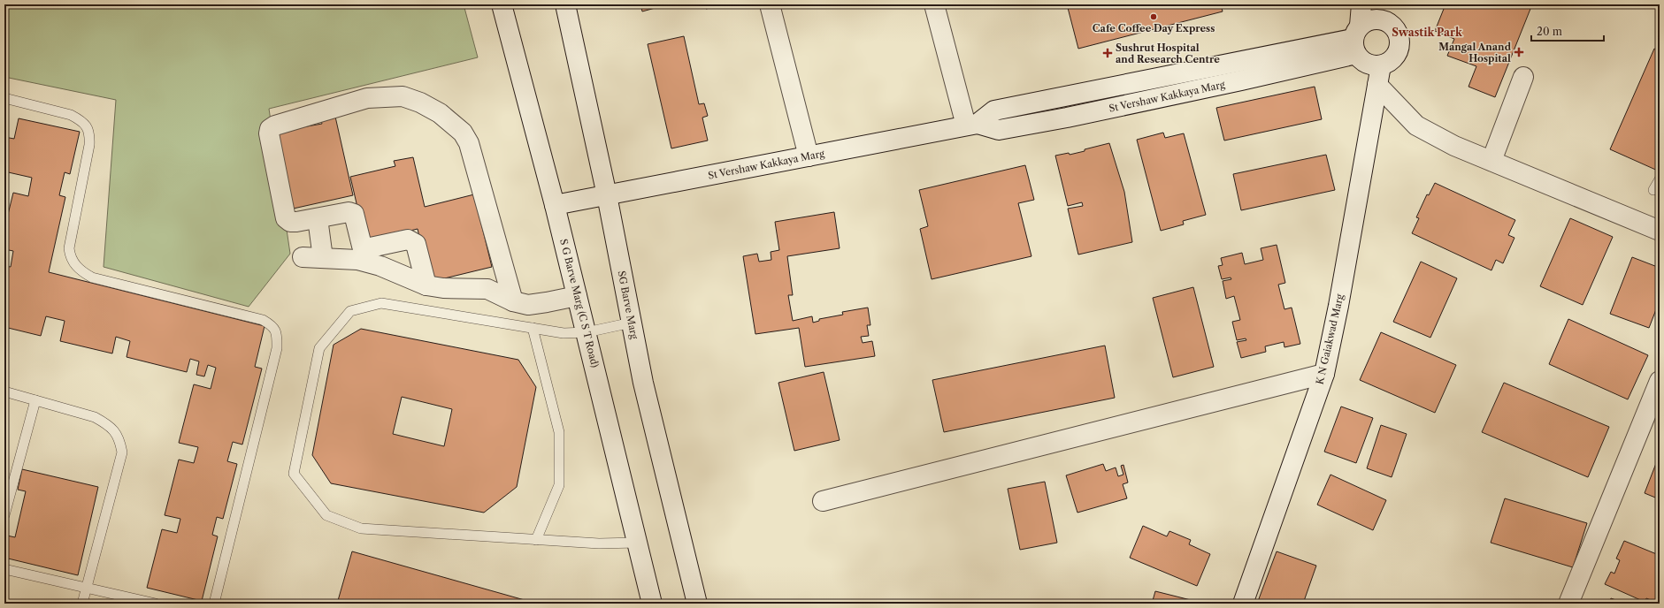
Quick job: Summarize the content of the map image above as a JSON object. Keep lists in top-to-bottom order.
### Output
{
  "streets": {
    "street": [
      "St Vershaw Kakkaya Marg",
      "S G Barve Marg (C S T Road)",
      "SG Barve Marg",
      "K N Gaiakwad Marg"
    ]
  },
  "crossings": [
    ["St Vershaw Kakkaya Marg", "S G Barve Marg (C S T Road)"],
    ["St Vershaw Kakkaya Marg", "SG Barve Marg"],
    ["St Vershaw Kakkaya Marg", "K N Gaiakwad Marg"]
  ],
  "districts": ["Swastik Park"],
  "places": {
    "other": ["Cafe Coffee Day Express"],
    "health": ["Mangal Anand Hospital", "Sushrut Hospital and Research Centre"]
  },
  "scale_bar": "20 m"
}
